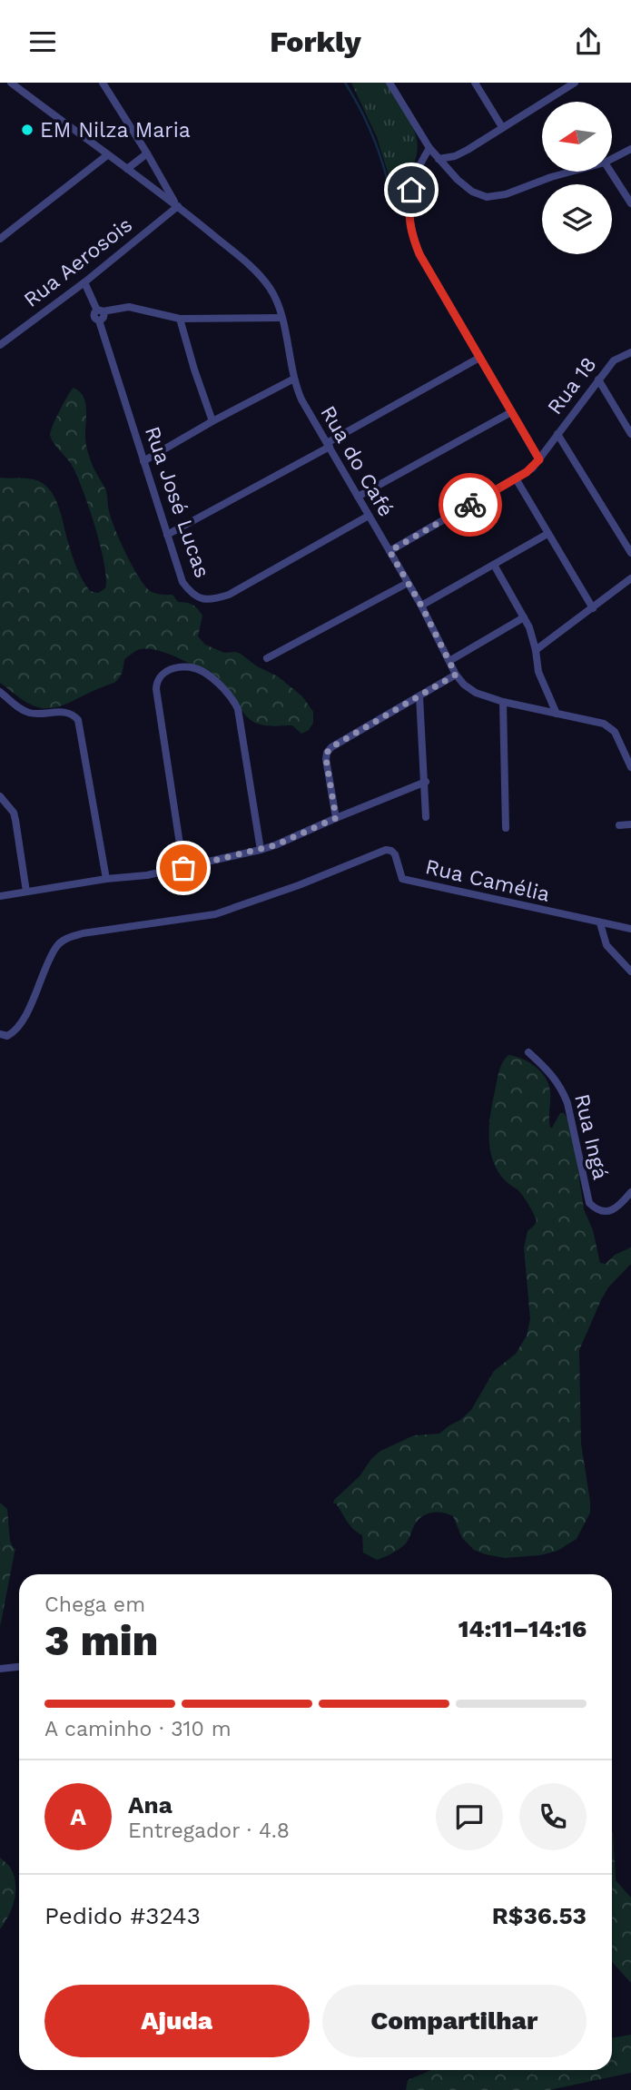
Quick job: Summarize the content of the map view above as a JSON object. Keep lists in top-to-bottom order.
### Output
{
  "streets": {
    "street": [
      "Rua Aerosois",
      "Rua 18",
      "Rua do Café",
      "Rua José Lucas",
      "Rua Camélia",
      "Rua Ingá"
    ]
  },
  "crossings": [
    ["Rua Aerosois", "Rua do Café"],
    ["Rua Aerosois", "Rua José Lucas"],
    ["Rua 18", "Rua do Café"],
    ["Rua do Café", "Rua José Lucas"]
  ],
  "places": ["EM Nilza Maria"],
  "north": "left",
  "page": {
    "header": "Forkly",
    "heading": ["3 min", "Chega em", "14:11–14:16"],
    "panel": [
      "Ana",
      "Entregador · 4.8",
      "Pedido #3243",
      "R$36.53"
    ],
    "bar": "A caminho · 310 m",
    "round": "A",
    "buttons": ["Ajuda", "Compartilhar"]
  }
}
